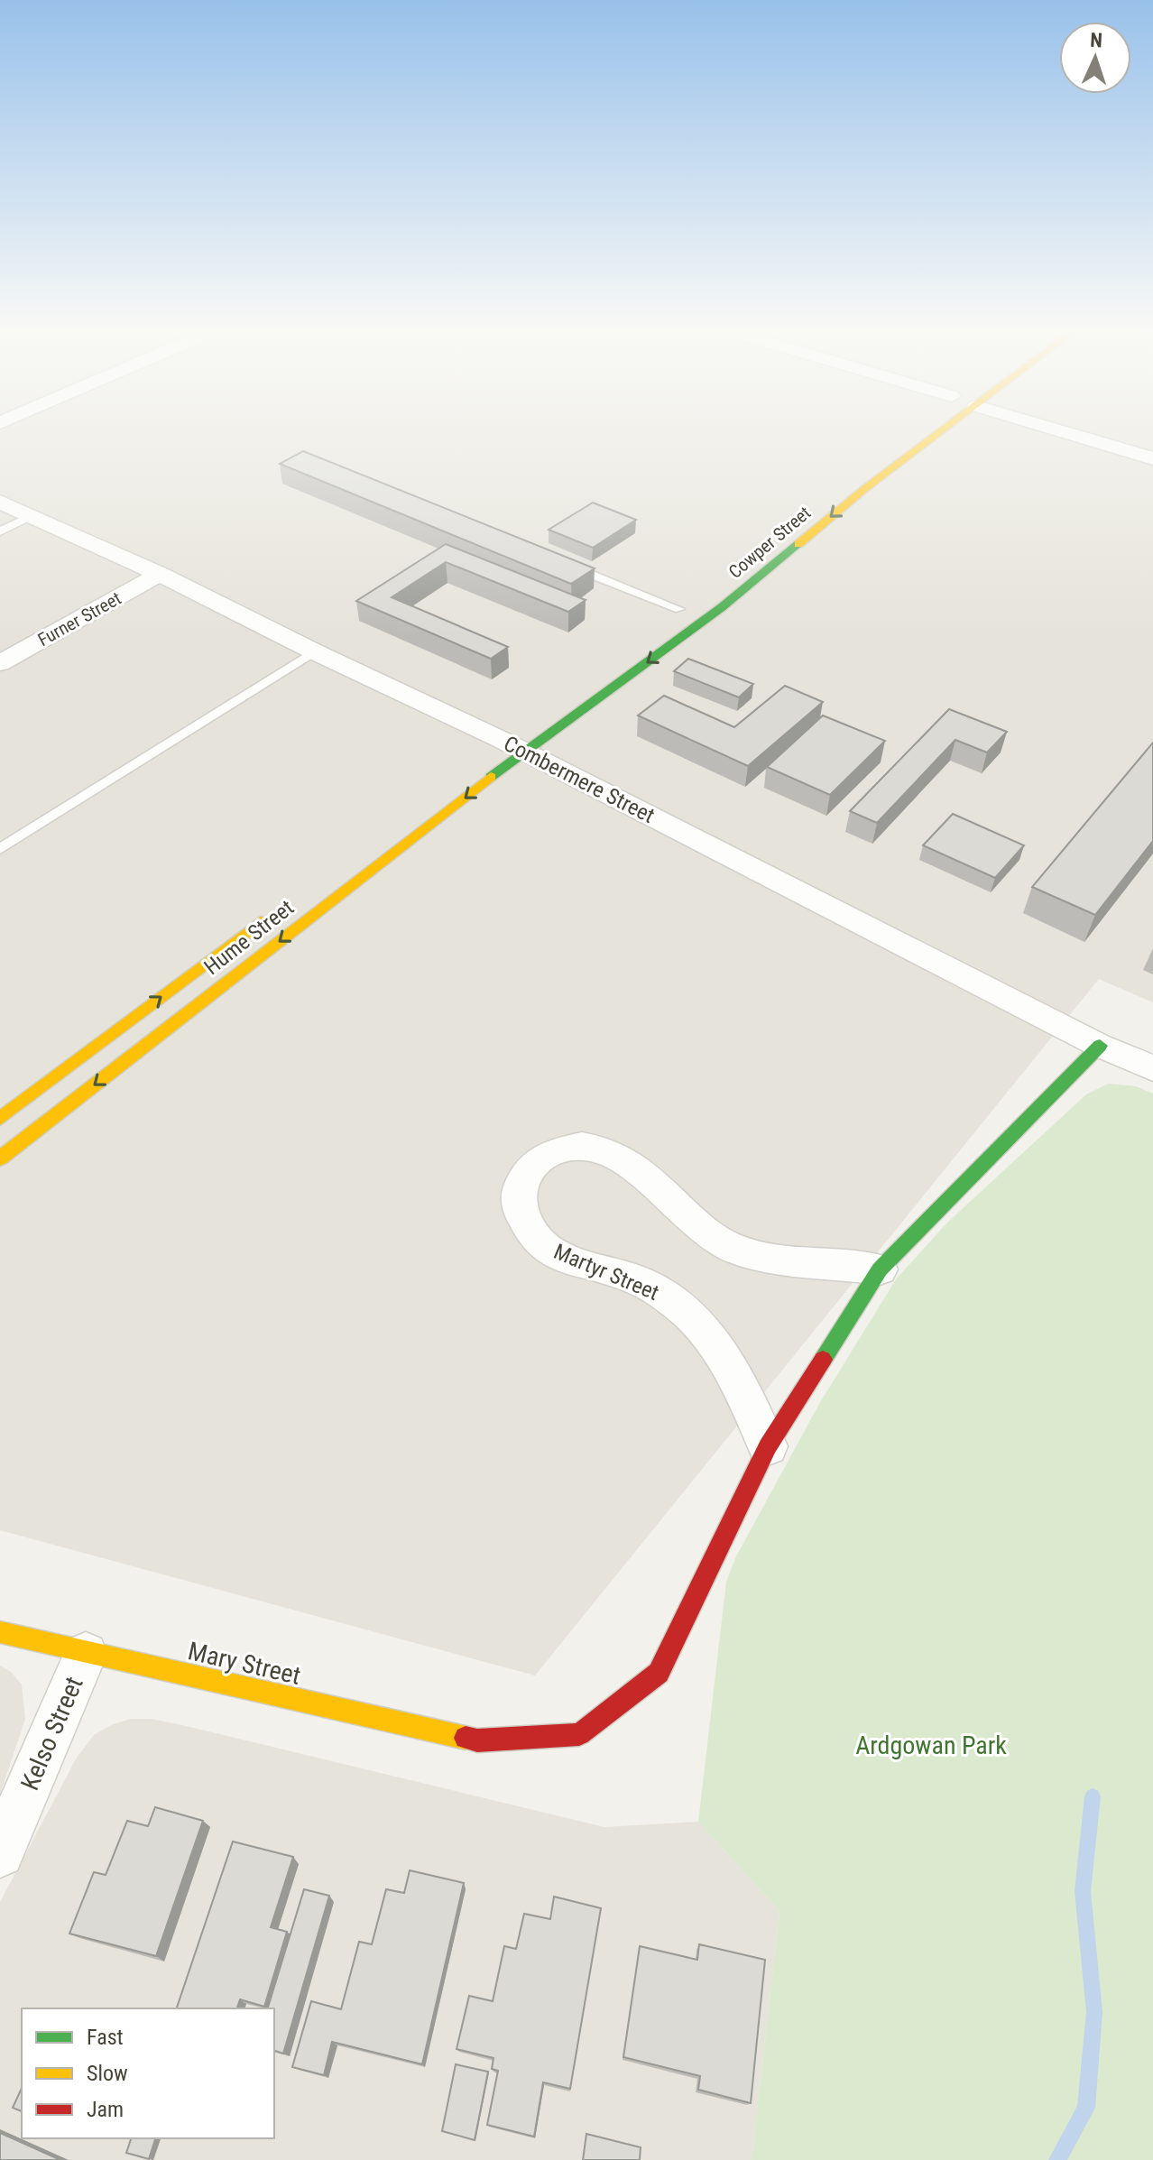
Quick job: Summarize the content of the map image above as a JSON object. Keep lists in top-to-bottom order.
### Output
{
  "streets": {
    "main road": ["Cowper Street", "Hume Street", "Mary Street"],
    "street": [
      "Furner Street",
      "Combermere Street",
      "Martyr Street",
      "Kelso Street"
    ]
  },
  "crossings": [
    ["Cowper Street", "Combermere Street"],
    ["Cowper Street", "Hume Street"],
    ["Furner Street", "Combermere Street"],
    ["Combermere Street", "Hume Street"],
    ["Martyr Street", "Mary Street"],
    ["Mary Street", "Kelso Street"]
  ],
  "one_way": ["Cowper Street"],
  "parks": ["Ardgowan Park"],
  "legend": ["Fast", "Slow", "Jam"],
  "north": "top"
}
